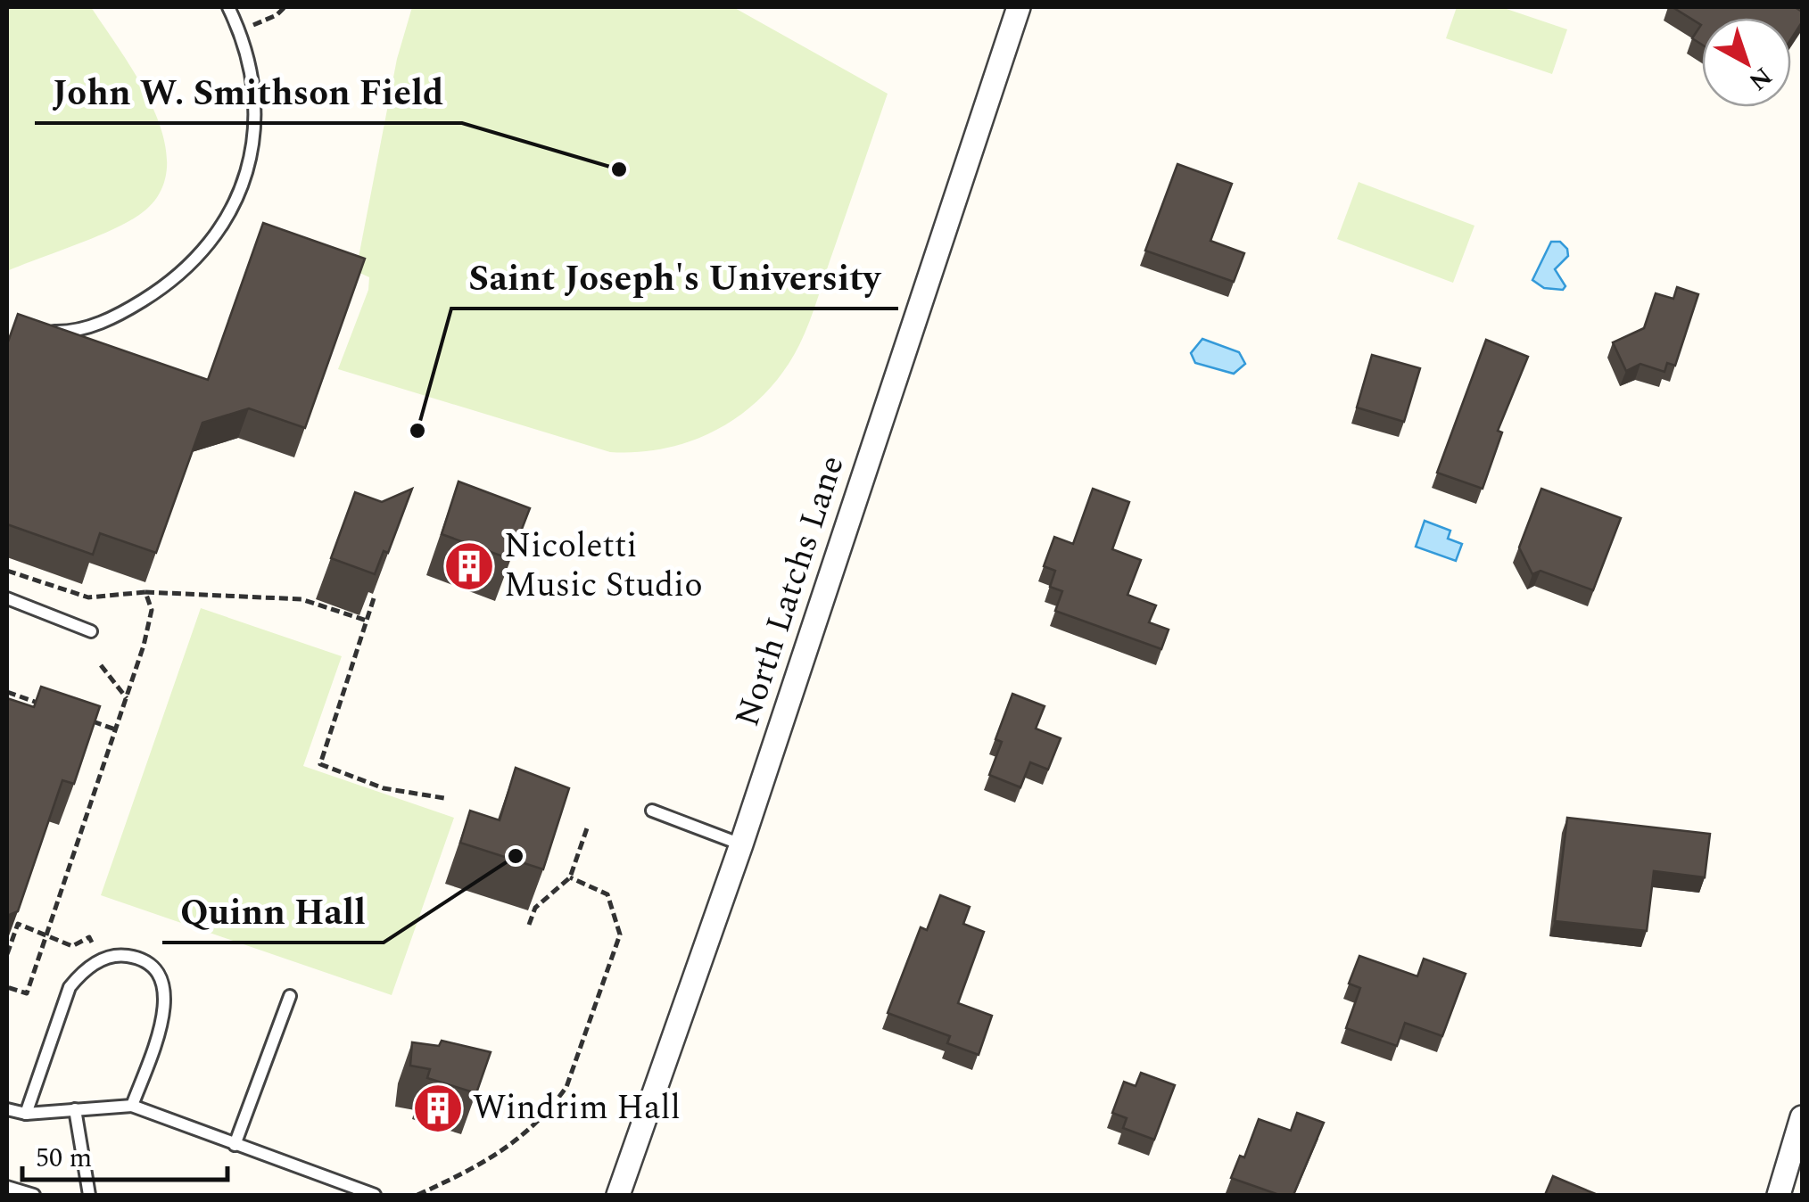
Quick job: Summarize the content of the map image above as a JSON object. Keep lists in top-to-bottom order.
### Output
{
  "streets": {
    "street": ["North Latchs Lane"]
  },
  "places": {
    "other": ["John W. Smithson Field", "Saint Joseph's University", "Quinn Hall"],
    "building": ["Nicoletti Music Studio", "Windrim Hall"]
  },
  "scale_bar": "50 m",
  "north": "bottom right"
}
